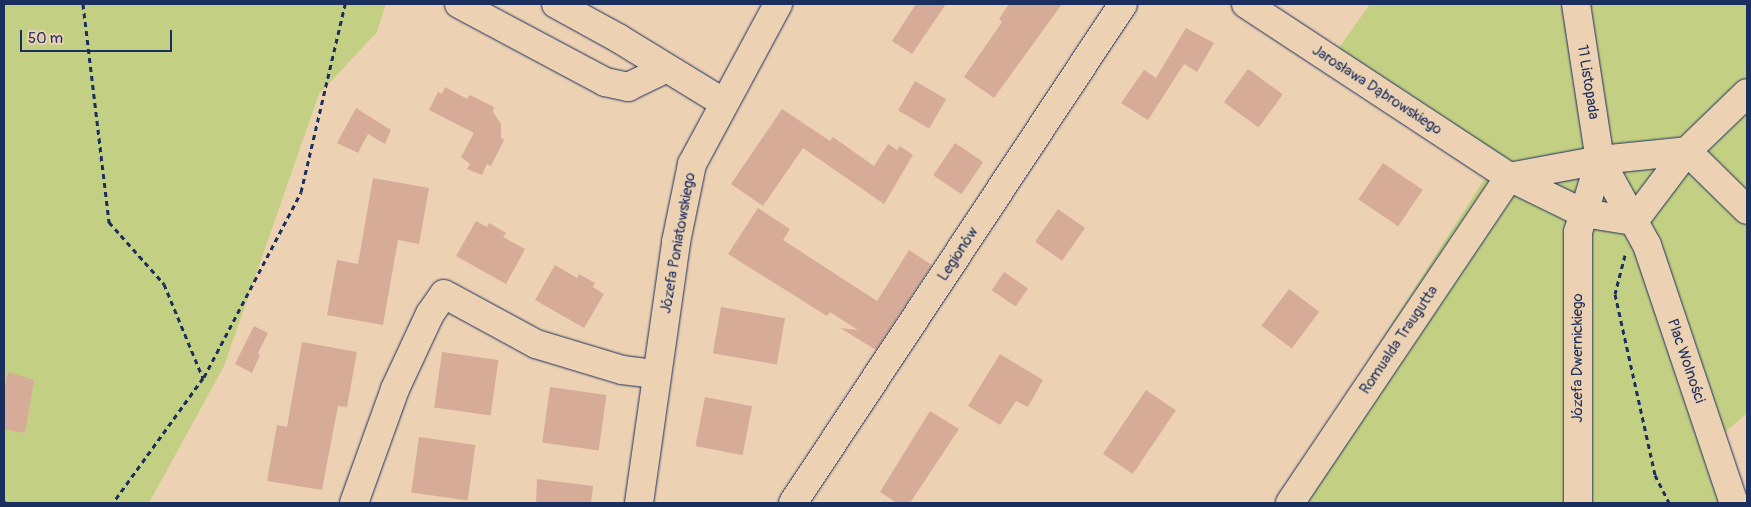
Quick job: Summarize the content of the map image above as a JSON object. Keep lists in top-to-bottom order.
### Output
{
  "streets": {
    "street": [
      "11 Listopada",
      "Jarosława Dąbrowskiego",
      "Józefa Poniatowskiego",
      "Legionów",
      "Romualda Traugutta",
      "Józefa Dwernickiego",
      "Plac Wolności"
    ]
  },
  "crossings": [
    ["11 Listopada", "Józefa Dwernickiego"],
    ["11 Listopada", "Plac Wolności"],
    ["Jarosława Dąbrowskiego", "Romualda Traugutta"],
    ["Jarosława Dąbrowskiego", "Józefa Dwernickiego"],
    ["Jarosława Dąbrowskiego", "Plac Wolności"],
    ["Józefa Dwernickiego", "Plac Wolności"]
  ],
  "scale_bar": "50 m"
}
